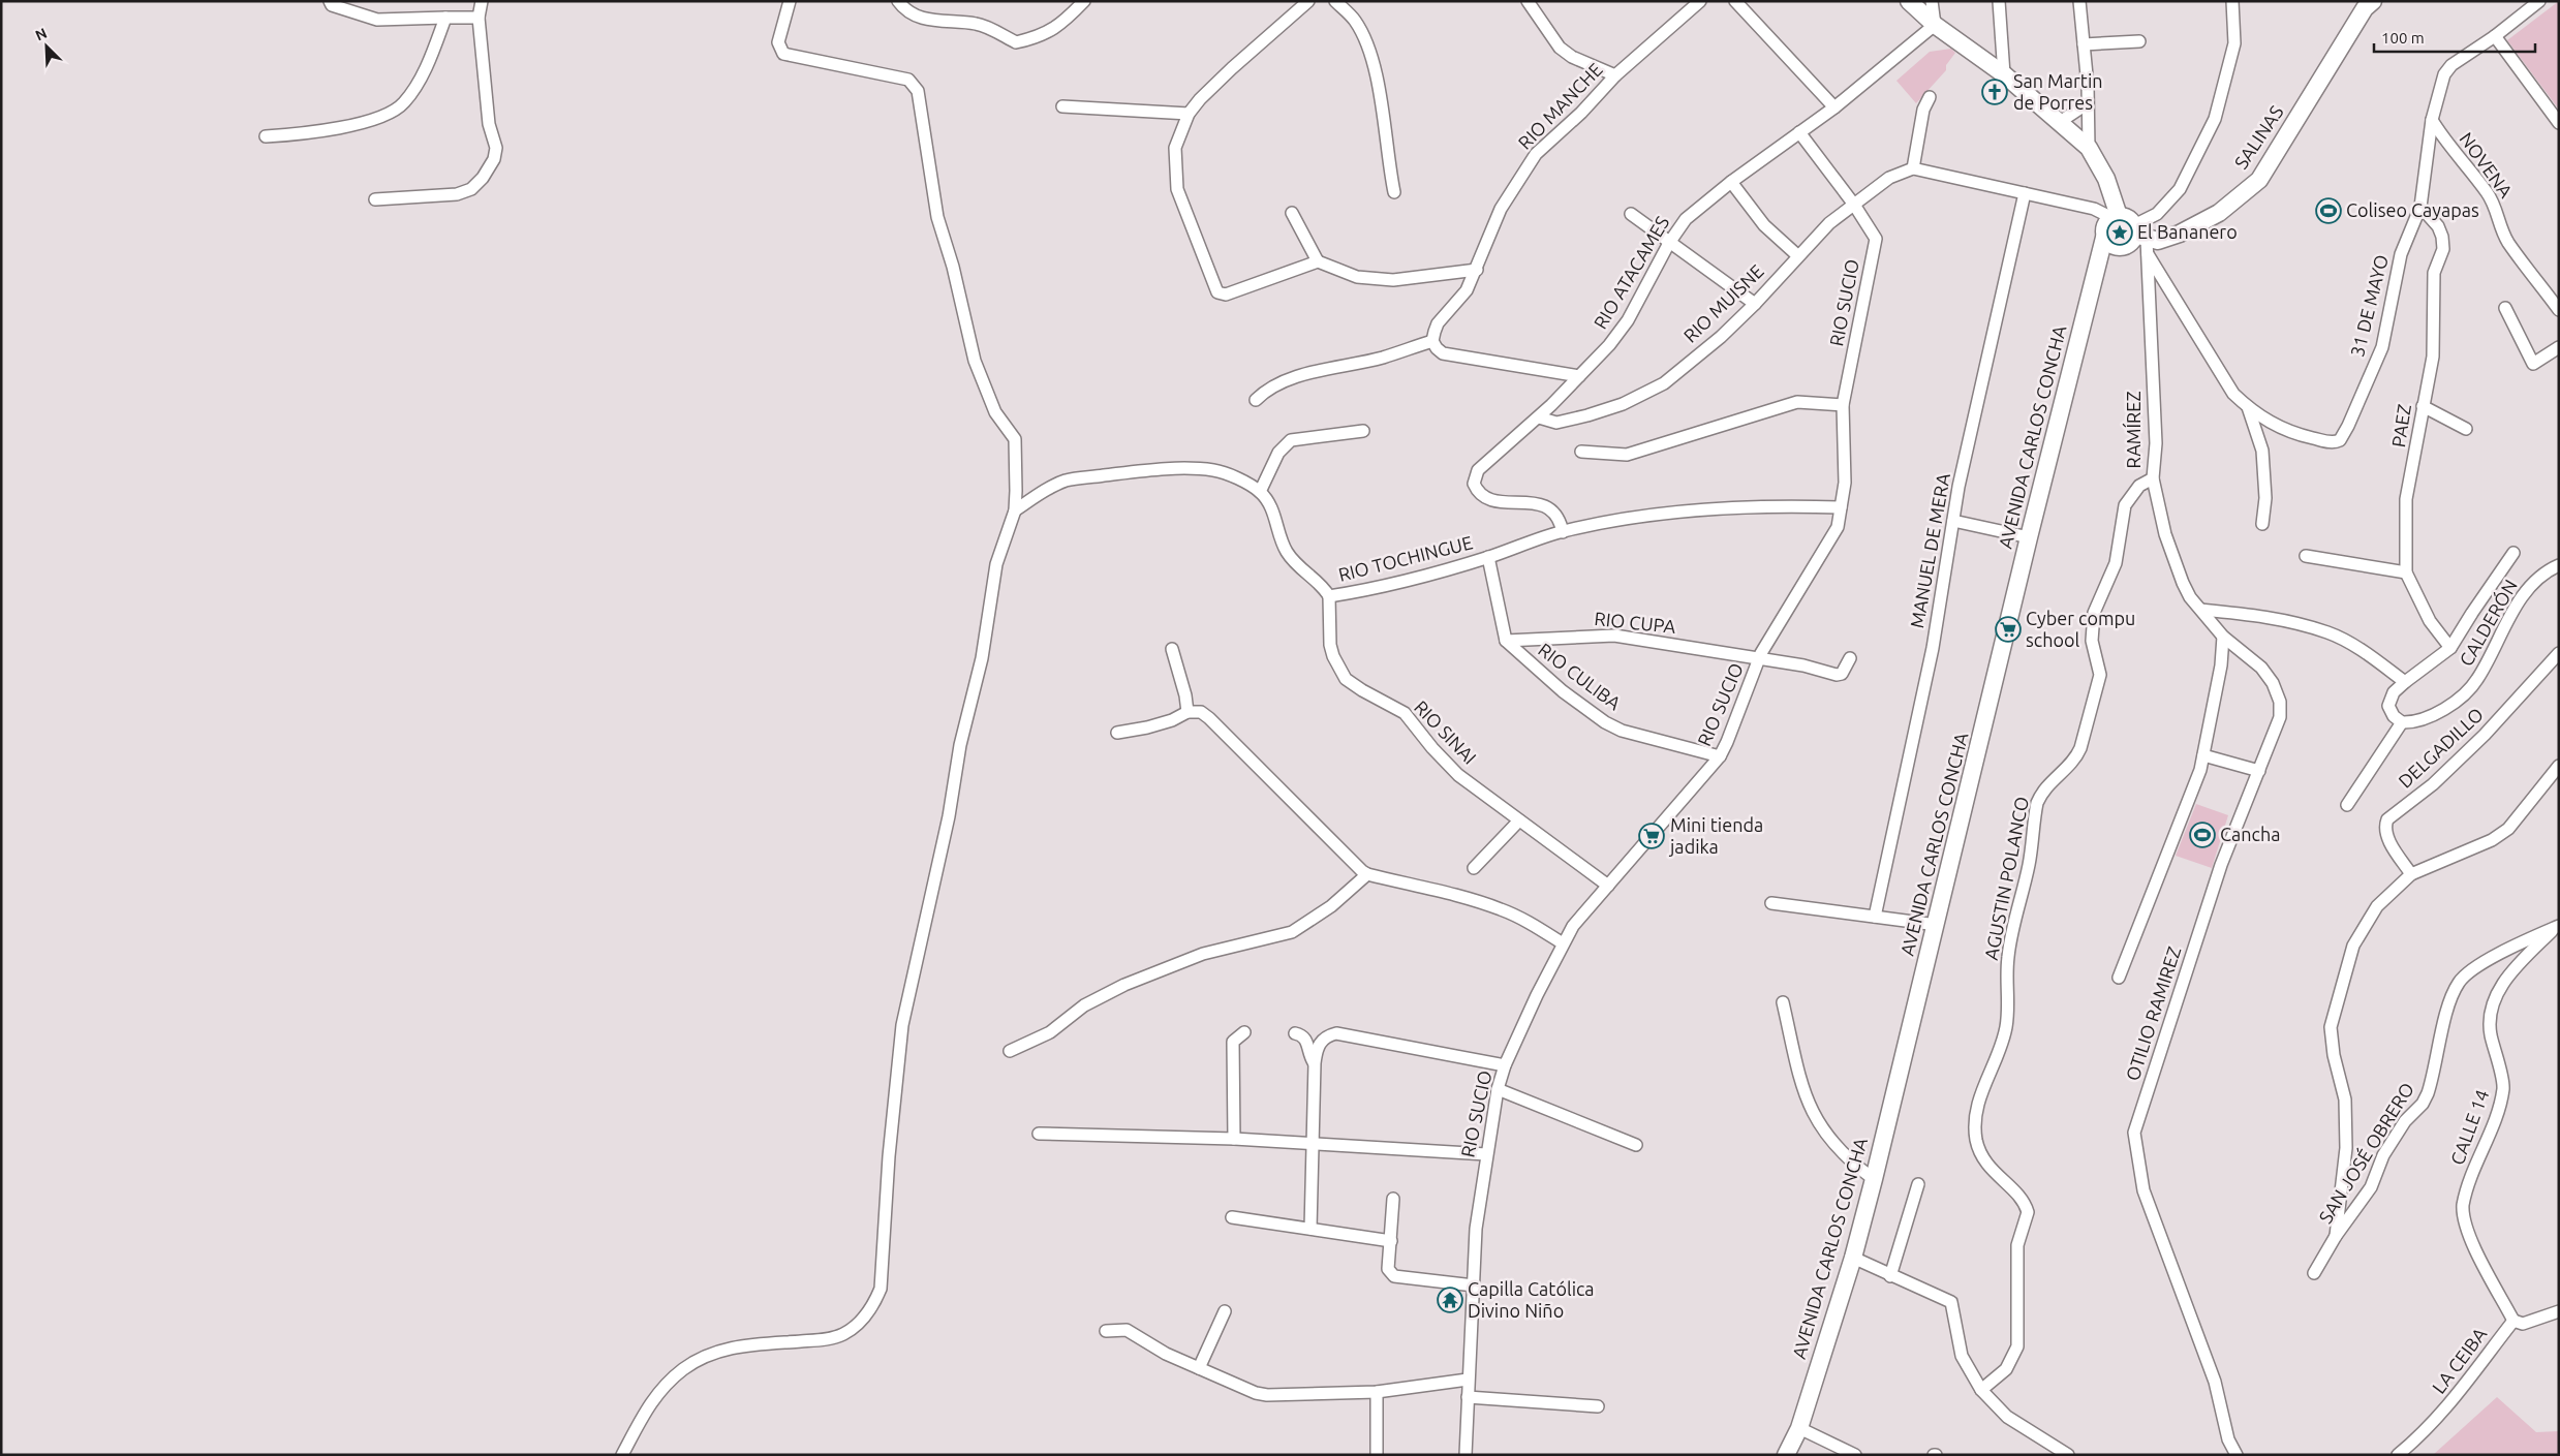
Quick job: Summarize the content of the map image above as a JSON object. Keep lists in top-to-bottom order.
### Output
{
  "streets": {
    "street": [
      "RIO MANCHE",
      "SALINAS",
      "NOVENA",
      "RIO ATACAMES",
      "RIO SUCIO",
      "RIO MUISNE",
      "31 DE MAYO",
      "PAEZ",
      "RAMÍREZ",
      "AVENIDA CARLOS CONCHA",
      "MANUEL DE MERA",
      "RIO TOCHINGUE",
      "RIO CUPA",
      "CALDERÓN",
      "RIO CULIBA",
      "RIO SINAI",
      "DELGADILLO",
      "AGUSTIN POLANCO",
      "OTILIO RAMIREZ",
      "CALLE 14",
      "SAN JOSÉ OBRERO",
      "LA CEIBA"
    ]
  },
  "crossings": [
    ["SALINAS", "31 DE MAYO"],
    ["SALINAS", "RAMÍREZ"],
    ["SALINAS", "AVENIDA CARLOS CONCHA"],
    ["NOVENA", "31 DE MAYO"],
    ["RIO ATACAMES", "RIO SUCIO"],
    ["RIO ATACAMES", "RIO MUISNE"],
    ["RIO ATACAMES", "RIO TOCHINGUE"],
    ["RIO SUCIO", "RIO MUISNE"],
    ["RIO SUCIO", "RIO TOCHINGUE"],
    ["RIO SUCIO", "RIO CUPA"],
    ["RIO SUCIO", "RIO CULIBA"],
    ["RIO SUCIO", "RIO SINAI"],
    ["31 DE MAYO", "PAEZ"],
    ["31 DE MAYO", "RAMÍREZ"],
    ["31 DE MAYO", "AVENIDA CARLOS CONCHA"],
    ["PAEZ", "CALDERÓN"],
    ["RAMÍREZ", "AVENIDA CARLOS CONCHA"],
    ["RAMÍREZ", "AGUSTIN POLANCO"],
    ["RAMÍREZ", "OTILIO RAMIREZ"],
    ["RIO TOCHINGUE", "RIO SINAI"],
    ["RIO CUPA", "RIO CULIBA"],
    ["CALLE 14", "SAN JOSÉ OBRERO"],
    ["CALLE 14", "LA CEIBA"]
  ],
  "places": {
    "church": ["San Martin de Porres"],
    "sports": ["Coliseo Cayapas", "Cancha"],
    "place": ["El Bananero"],
    "supermarket": ["Cyber compu school", "Mini tienda jadika"],
    "temple": ["Capilla Católica Divino Niño"]
  },
  "scale_bar": "100 m",
  "north": "top left"
}
